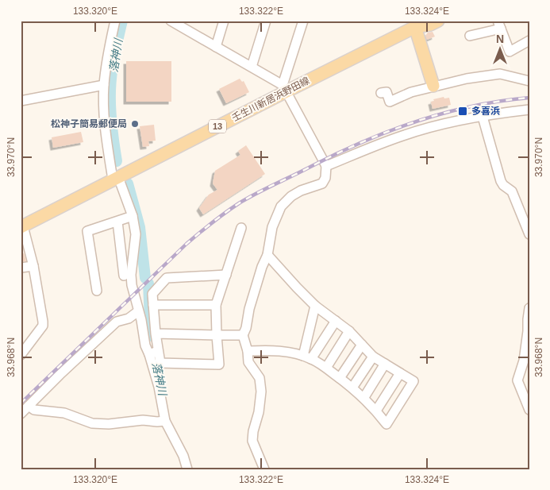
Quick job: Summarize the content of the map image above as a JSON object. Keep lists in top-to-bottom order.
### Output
{
  "streets": {
    "main road": ["壬生川新居浜野田線", "13"]
  },
  "water": ["落神川"],
  "places": {
    "transit": ["多喜浜"],
    "other": ["松神子簡易郵便局"]
  },
  "north": "top",
  "coordinates": [
    "133.320°E",
    "133.322°E",
    "133.324°E",
    "33.970°N",
    "33.968°N"
  ]
}
